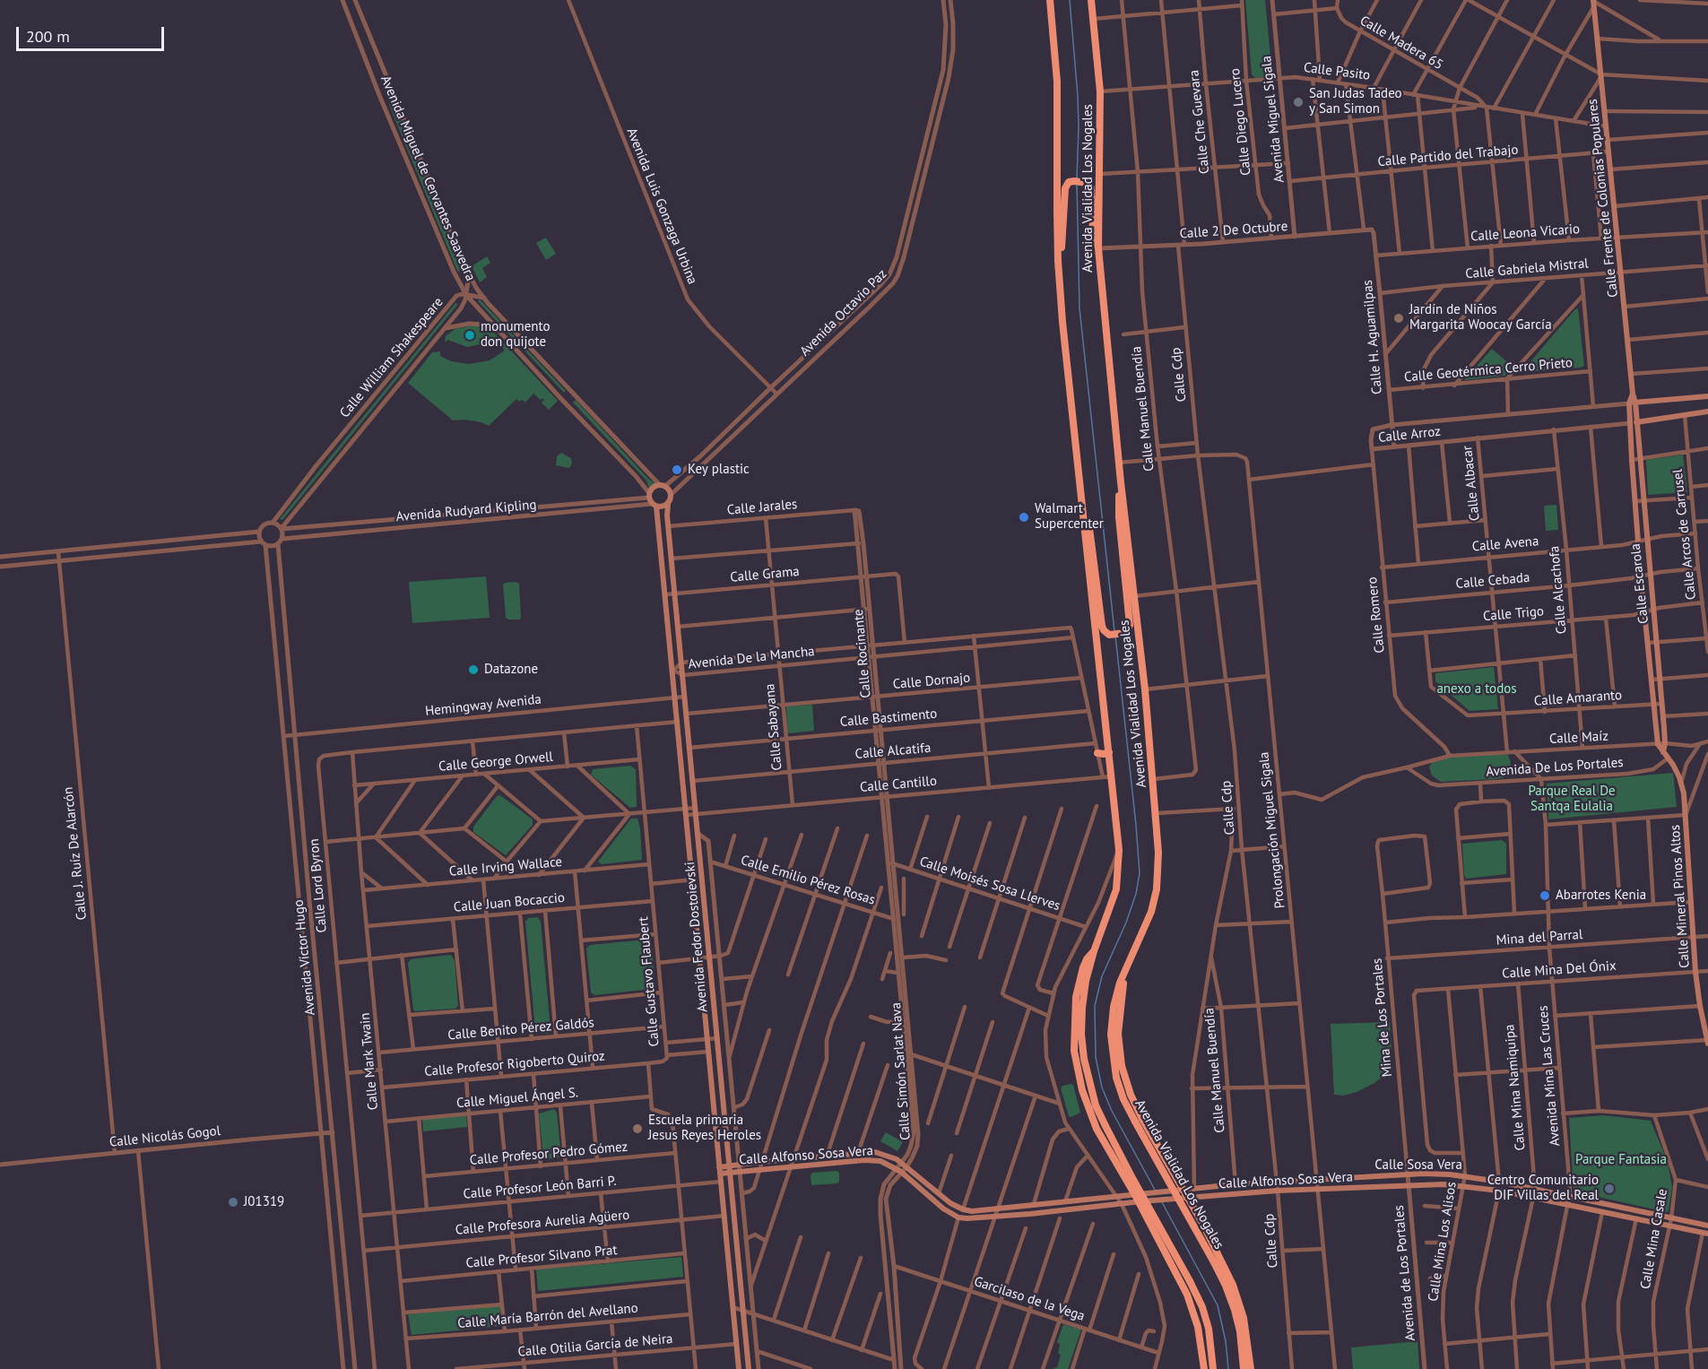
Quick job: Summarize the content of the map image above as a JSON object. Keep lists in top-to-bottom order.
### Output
{
  "streets": {
    "highway": ["Avenida Vialidad Los Nogales"],
    "main road": [
      "Calle Frente de Colonias Populares",
      "Calle Arroz",
      "Calle Escarola",
      "Calle Mineral Pinos Altos",
      "Avenida Fedor Dostoievski",
      "Calle Alfonso Sosa Vera",
      "Calle Sosa Vera"
    ],
    "street": [
      "Calle Madera 65",
      "Calle Pasito",
      "Avenida Miguel Sigala",
      "Calle Che Guevara",
      "Calle Diego Lucero",
      "Calle Partido del Trabajo",
      "Avenida Miguel de Cervantes Saavedra",
      "Avenida Luis Gonzaga Urbina",
      "Calle 2 De Octubre",
      "Calle Leona Vicario",
      "Calle Gabriela Mistral",
      "Avenida Octavio Paz",
      "Calle H. Aguamilpas",
      "Calle William Shakespeare",
      "Calle Geotérmica Cerro Prieto",
      "Calle Cdp",
      "Calle Manuel Buendía",
      "Calle Albacar",
      "Calle Jarales",
      "Avenida Rudyard Kipling",
      "Calle Arcos de Carrusel",
      "Calle Avena",
      "Calle Grama",
      "Calle Cebada",
      "Calle Alcachofa",
      "Calle Trigo",
      "Calle Romero",
      "Calle Rocinante",
      "Avenida De la Mancha",
      "Calle Dornajo",
      "Calle Amaranto",
      "Hemingway Avenida",
      "Calle Bastimento",
      "Calle Sabayana",
      "Calle Maíz",
      "Calle Alcatifa",
      "Calle George Orwell",
      "Avenida De Los Portales",
      "Calle Cantillo",
      "Prolongación Miguel Sigala",
      "Calle J. Ruíz De Alarcón",
      "Calle Irving Wallace",
      "Calle Emilio Pérez Rosas",
      "Calle Moisés Sosa Llerves",
      "Calle Lord Byron",
      "Calle Juan Bocaccio",
      "Mina del Parral",
      "Avenida Víctor Hugo",
      "Calle Mina Del Ónix",
      "Calle Gustavo Flaubert",
      "Mina de Los Portales",
      "Calle Benito Pérez Galdós",
      "Calle Mark Twain",
      "Calle Profesor Rigoberto Quiroz",
      "Calle Simón Sarlat Nava",
      "Avenida Mina Las Cruces",
      "Calle Mina Namiquipa",
      "Calle Miguel Ángel S.",
      "Calle Nicolás Gogol",
      "Calle Profesor Pedro Gómez",
      "Calle Profesor León Barri P.",
      "Calle Profesora Aurelia Agüero",
      "Calle Mina Casale",
      "Calle Mina Los Alisos",
      "Calle Profesor Silvano Prat",
      "Avenida de Los Portales",
      "Garcilaso de la Vega",
      "Calle María Barrón del Avellano",
      "Calle Otilia García de Neira"
    ]
  },
  "crossings": [
    ["Calle Madera 65", "Calle Pasito"],
    ["Calle Pasito", "Avenida Miguel Sigala"],
    ["Calle Pasito", "Calle Che Guevara"],
    ["Calle Pasito", "Calle Diego Lucero"],
    ["Calle Pasito", "Avenida Vialidad Los Nogales"],
    ["Calle Pasito", "Calle Manuel Buendía"],
    ["Avenida Miguel Sigala", "Calle Partido del Trabajo"],
    ["Avenida Miguel Sigala", "Calle 2 De Octubre"],
    ["Calle Che Guevara", "Calle 2 De Octubre"],
    ["Calle Diego Lucero", "Calle 2 De Octubre"],
    ["Calle Partido del Trabajo", "Calle Frente de Colonias Populares"],
    ["Avenida Miguel de Cervantes Saavedra", "Avenida Octavio Paz"],
    ["Avenida Miguel de Cervantes Saavedra", "Calle William Shakespeare"],
    ["Avenida Miguel de Cervantes Saavedra", "Avenida Rudyard Kipling"],
    ["Avenida Miguel de Cervantes Saavedra", "Avenida Fedor Dostoievski"],
    ["Avenida Vialidad Los Nogales", "Calle 2 De Octubre"],
    ["Avenida Vialidad Los Nogales", "Calle Manuel Buendía"],
    ["Calle Frente de Colonias Populares", "Calle Leona Vicario"],
    ["Calle Frente de Colonias Populares", "Calle Gabriela Mistral"],
    ["Calle Frente de Colonias Populares", "Calle Arroz"],
    ["Calle Frente de Colonias Populares", "Calle Escarola"],
    ["Avenida Luis Gonzaga Urbina", "Avenida Octavio Paz"],
    ["Calle 2 De Octubre", "Calle H. Aguamilpas"],
    ["Calle 2 De Octubre", "Calle Cdp"],
    ["Calle 2 De Octubre", "Calle Manuel Buendía"],
    ["Calle Leona Vicario", "Calle H. Aguamilpas"],
    ["Calle Gabriela Mistral", "Calle H. Aguamilpas"],
    ["Avenida Octavio Paz", "Avenida Rudyard Kipling"],
    ["Avenida Octavio Paz", "Avenida Fedor Dostoievski"],
    ["Calle H. Aguamilpas", "Calle Geotérmica Cerro Prieto"],
    ["Calle H. Aguamilpas", "Calle Arroz"],
    ["Calle William Shakespeare", "Avenida Rudyard Kipling"],
    ["Calle William Shakespeare", "Avenida Víctor Hugo"],
    ["Calle Cdp", "Prolongación Miguel Sigala"],
    ["Calle Cdp", "Calle Alfonso Sosa Vera"],
    ["Calle Manuel Buendía", "Calle Alfonso Sosa Vera"],
    ["Calle Arroz", "Calle Albacar"],
    ["Calle Arroz", "Calle Arcos de Carrusel"],
    ["Calle Arroz", "Calle Escarola"],
    ["Calle Arroz", "Calle Alcachofa"],
    ["Calle Arroz", "Calle Romero"],
    ["Calle Albacar", "Calle Avena"],
    ["Calle Albacar", "Calle Cebada"],
    ["Calle Albacar", "Calle Trigo"],
    ["Calle Albacar", "Calle Amaranto"],
    ["Calle Albacar", "Calle Maíz"],
    ["Calle Jarales", "Calle Rocinante"],
    ["Calle Jarales", "Calle Sabayana"],
    ["Calle Jarales", "Avenida Fedor Dostoievski"],
    ["Avenida Rudyard Kipling", "Avenida Fedor Dostoievski"],
    ["Avenida Rudyard Kipling", "Avenida Víctor Hugo"],
    ["Calle Arcos de Carrusel", "Calle Avena"],
    ["Calle Arcos de Carrusel", "Calle Cebada"],
    ["Calle Arcos de Carrusel", "Calle Trigo"],
    ["Calle Avena", "Calle Escarola"],
    ["Calle Avena", "Calle Alcachofa"],
    ["Calle Avena", "Calle Romero"],
    ["Calle Grama", "Calle Rocinante"],
    ["Calle Grama", "Avenida De la Mancha"],
    ["Calle Grama", "Calle Sabayana"],
    ["Calle Grama", "Avenida Fedor Dostoievski"],
    ["Calle Cebada", "Calle Escarola"],
    ["Calle Cebada", "Calle Alcachofa"],
    ["Calle Cebada", "Calle Romero"],
    ["Calle Escarola", "Calle Trigo"],
    ["Calle Escarola", "Calle Amaranto"],
    ["Calle Escarola", "Calle Maíz"],
    ["Calle Escarola", "Calle Mineral Pinos Altos"],
    ["Calle Alcachofa", "Calle Trigo"],
    ["Calle Alcachofa", "Calle Amaranto"],
    ["Calle Alcachofa", "Calle Maíz"],
    ["Calle Trigo", "Calle Romero"],
    ["Calle Trigo", "Calle Amaranto"],
    ["Calle Romero", "Calle Maíz"],
    ["Calle Rocinante", "Avenida De la Mancha"],
    ["Calle Rocinante", "Calle Dornajo"],
    ["Calle Rocinante", "Calle Bastimento"],
    ["Calle Rocinante", "Calle Alcatifa"],
    ["Calle Rocinante", "Calle Cantillo"],
    ["Calle Rocinante", "Calle Simón Sarlat Nava"],
    ["Avenida De la Mancha", "Calle Sabayana"],
    ["Avenida De la Mancha", "Avenida Fedor Dostoievski"],
    ["Calle Dornajo", "Calle Sabayana"],
    ["Calle Dornajo", "Avenida Fedor Dostoievski"],
    ["Hemingway Avenida", "Avenida Fedor Dostoievski"],
    ["Hemingway Avenida", "Avenida Víctor Hugo"],
    ["Calle Bastimento", "Calle Sabayana"],
    ["Calle Bastimento", "Avenida Fedor Dostoievski"],
    ["Calle Sabayana", "Calle Alcatifa"],
    ["Calle Sabayana", "Calle Cantillo"],
    ["Calle Maíz", "Avenida De Los Portales"],
    ["Calle Maíz", "Prolongación Miguel Sigala"],
    ["Calle Maíz", "Calle Mineral Pinos Altos"],
    ["Calle Alcatifa", "Avenida Fedor Dostoievski"],
    ["Calle George Orwell", "Calle Gustavo Flaubert"],
    ["Calle George Orwell", "Calle Mark Twain"],
    ["Avenida De Los Portales", "Calle Mineral Pinos Altos"],
    ["Avenida De Los Portales", "Avenida Mina Las Cruces"],
    ["Calle Cantillo", "Avenida Fedor Dostoievski"],
    ["Calle Cantillo", "Calle Gustavo Flaubert"],
    ["Calle Cantillo", "Calle Simón Sarlat Nava"],
    ["Prolongación Miguel Sigala", "Calle Alfonso Sosa Vera"],
    ["Prolongación Miguel Sigala", "Calle Sosa Vera"],
    ["Calle J. Ruíz De Alarcón", "Calle Nicolás Gogol"],
    ["Calle Irving Wallace", "Calle Gustavo Flaubert"],
    ["Calle Irving Wallace", "Calle Mark Twain"],
    ["Calle Emilio Pérez Rosas", "Calle Simón Sarlat Nava"],
    ["Calle Moisés Sosa Llerves", "Calle Simón Sarlat Nava"],
    ["Calle Lord Byron", "Avenida Fedor Dostoievski"],
    ["Calle Lord Byron", "Calle Gustavo Flaubert"],
    ["Calle Lord Byron", "Calle Mark Twain"],
    ["Calle Lord Byron", "Calle Profesor León Barri P."],
    ["Calle Lord Byron", "Calle Profesora Aurelia Agüero"],
    ["Calle Mineral Pinos Altos", "Mina del Parral"],
    ["Calle Mineral Pinos Altos", "Calle Mina Del Ónix"],
    ["Calle Juan Bocaccio", "Calle Gustavo Flaubert"],
    ["Calle Juan Bocaccio", "Calle Mark Twain"],
    ["Avenida Fedor Dostoievski", "Calle Alfonso Sosa Vera"],
    ["Avenida Fedor Dostoievski", "Calle Profesor León Barri P."],
    ["Avenida Fedor Dostoievski", "Calle Profesora Aurelia Agüero"],
    ["Avenida Fedor Dostoievski", "Calle Otilia García de Neira"],
    ["Mina del Parral", "Mina de Los Portales"],
    ["Mina del Parral", "Avenida Mina Las Cruces"],
    ["Avenida Víctor Hugo", "Calle Nicolás Gogol"],
    ["Calle Mina Del Ónix", "Avenida Mina Las Cruces"],
    ["Calle Mina Del Ónix", "Calle Mina Namiquipa"],
    ["Calle Mina Del Ónix", "Calle Mina Los Alisos"],
    ["Calle Gustavo Flaubert", "Calle Benito Pérez Galdós"],
    ["Calle Gustavo Flaubert", "Calle Profesor Rigoberto Quiroz"],
    ["Calle Gustavo Flaubert", "Calle Miguel Ángel S."],
    ["Mina de Los Portales", "Calle Sosa Vera"],
    ["Mina de Los Portales", "Avenida de Los Portales"],
    ["Calle Benito Pérez Galdós", "Calle Mark Twain"],
    ["Calle Mark Twain", "Calle Profesor Rigoberto Quiroz"],
    ["Calle Mark Twain", "Calle Miguel Ángel S."],
    ["Calle Mark Twain", "Calle Profesor León Barri P."],
    ["Calle Mark Twain", "Calle Profesora Aurelia Agüero"],
    ["Calle Mark Twain", "Calle Profesor Silvano Prat"],
    ["Calle Mark Twain", "Calle María Barrón del Avellano"],
    ["Calle Simón Sarlat Nava", "Calle Alfonso Sosa Vera"],
    ["Calle Simón Sarlat Nava", "Garcilaso de la Vega"],
    ["Avenida Mina Las Cruces", "Calle Alfonso Sosa Vera"],
    ["Avenida Mina Las Cruces", "Calle Sosa Vera"],
    ["Calle Mina Namiquipa", "Calle Sosa Vera"],
    ["Calle Alfonso Sosa Vera", "Calle Sosa Vera"],
    ["Calle Alfonso Sosa Vera", "Calle Mina Casale"],
    ["Calle Alfonso Sosa Vera", "Calle Mina Los Alisos"],
    ["Calle Alfonso Sosa Vera", "Avenida de Los Portales"],
    ["Calle Sosa Vera", "Calle Mina Casale"],
    ["Calle Sosa Vera", "Calle Mina Los Alisos"],
    ["Calle Sosa Vera", "Avenida de Los Portales"]
  ],
  "parks": ["anexo a todos", "Parque Real De Santqa Eulalia", "Parque Fantasia"],
  "places": [
    "San Judas Tadeo y San Simon",
    "Jardín de Niños Margarita Woocay García",
    "monumento don quijote",
    "Key plastic",
    "Walmart Supercenter",
    "Datazone",
    "Abarrotes Kenia",
    "Escuela primaria Jesus Reyes Heroles",
    "Centro Comunitario DIF Villas del Real",
    "J01319"
  ],
  "scale_bar": "200 m"
}
